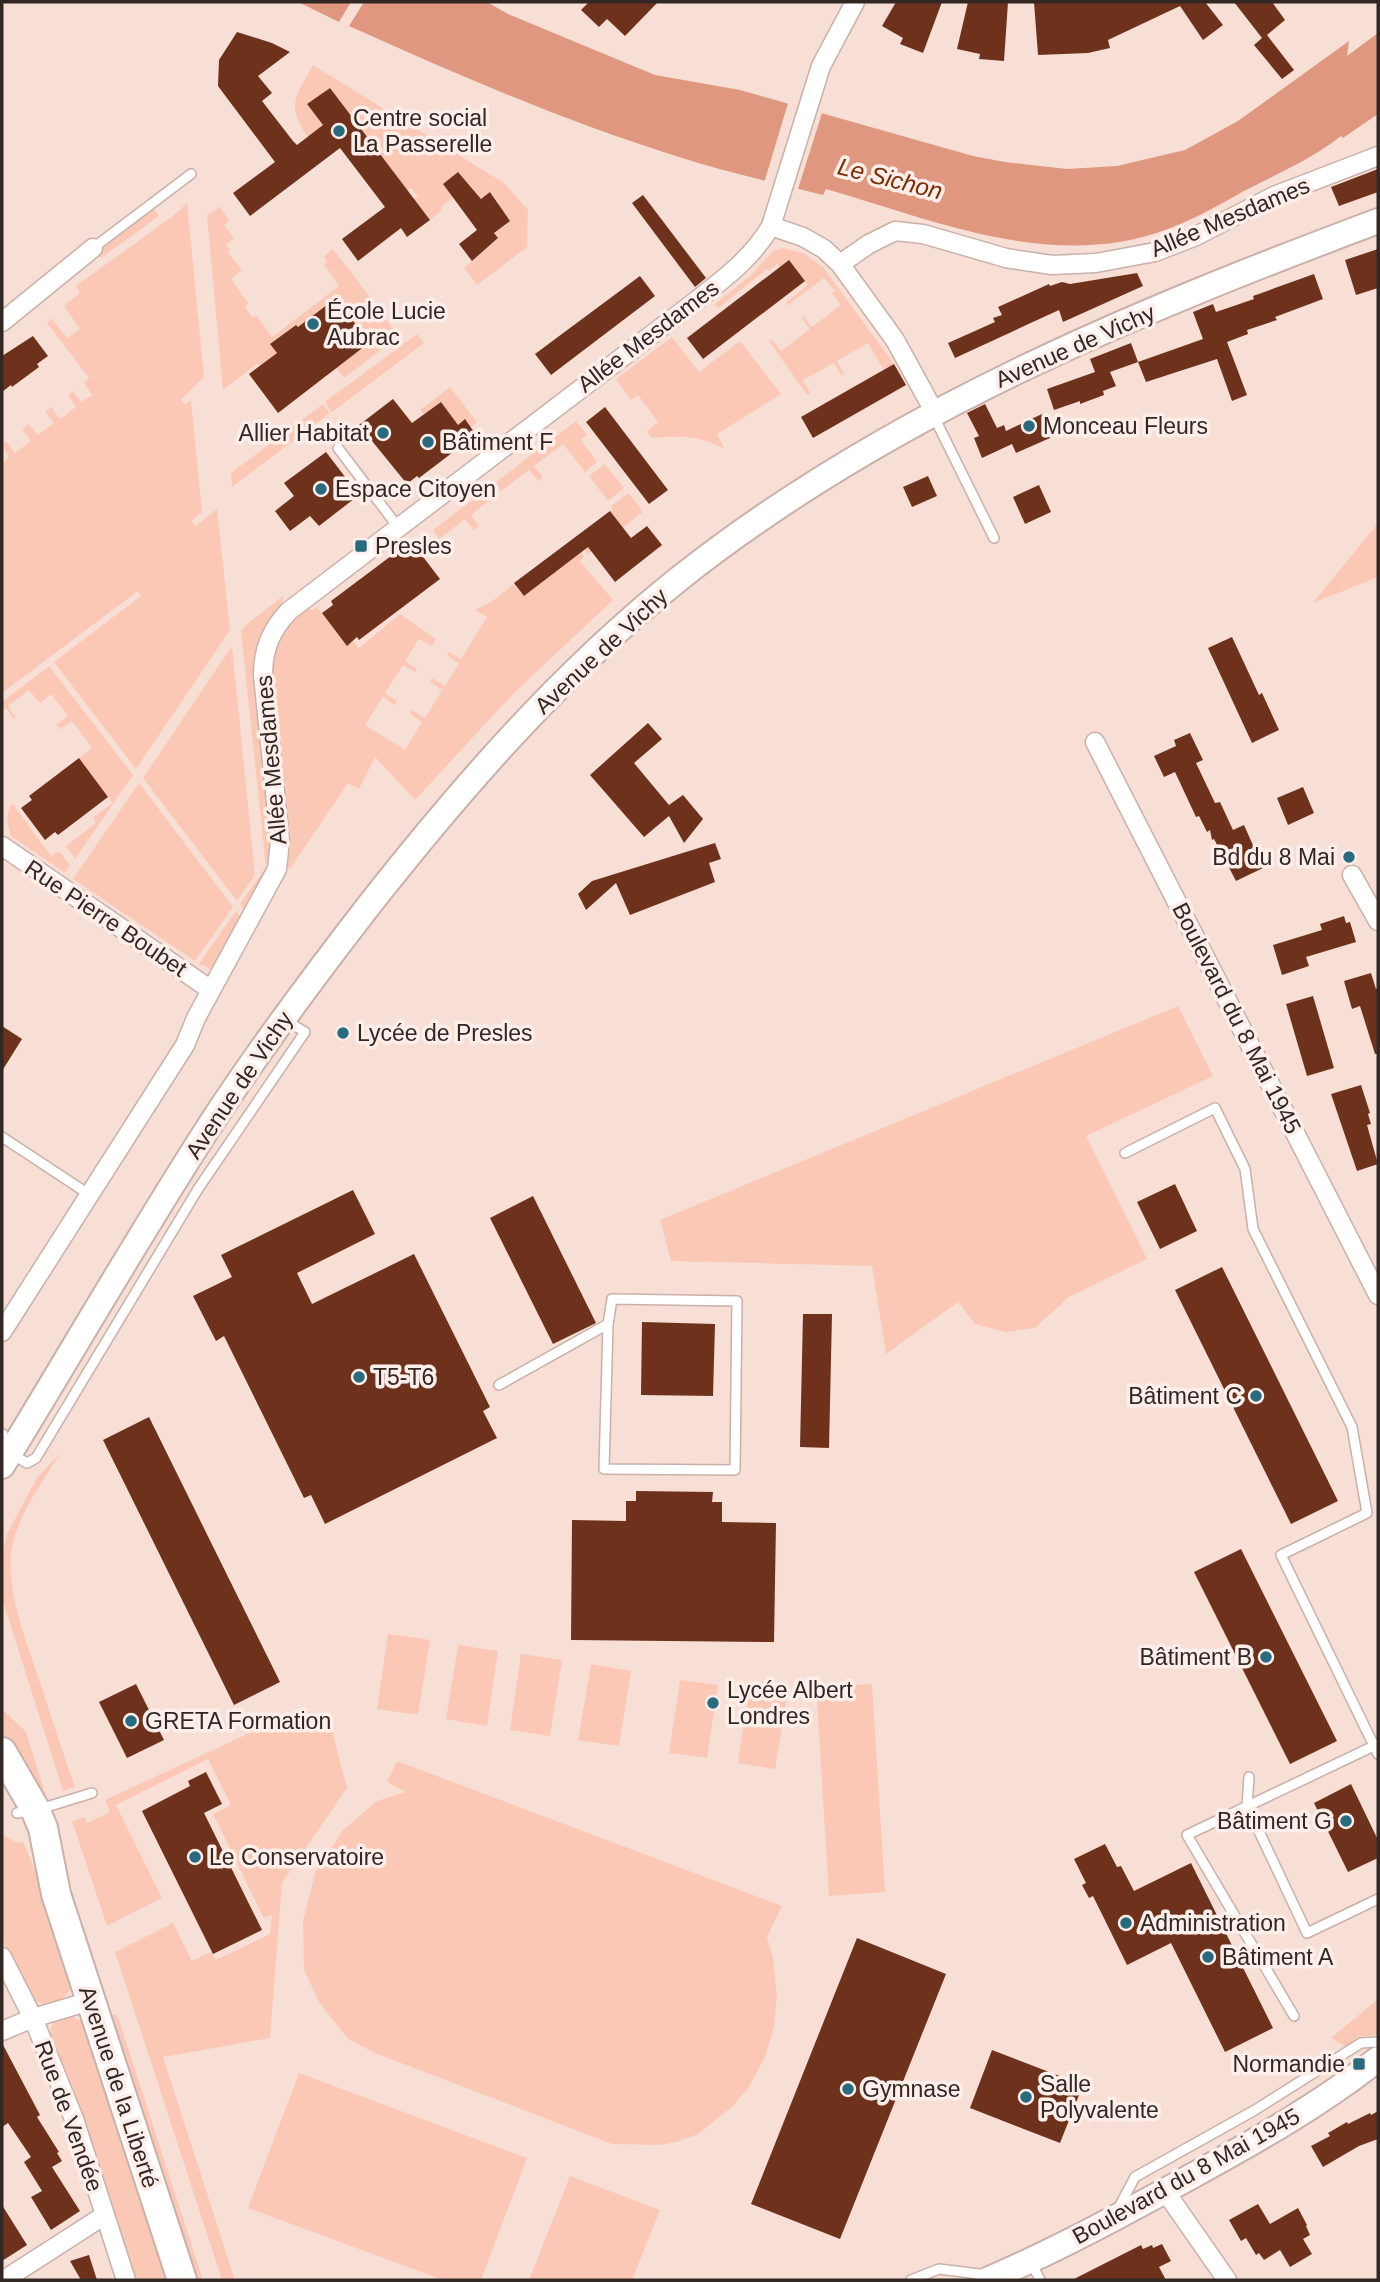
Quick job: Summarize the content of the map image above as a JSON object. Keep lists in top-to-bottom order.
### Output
{
  "streets": {
    "main road": ["Avenue de Vichy", "Boulevard du 8 Mai 1945", "Avenue de la Liberté"],
    "street": ["Allée Mesdames", "Rue Pierre Boubet", "Rue de Vendée"]
  },
  "crossings": [
    ["Allée Mesdames", "Rue Pierre Boubet"]
  ],
  "water": ["Le Sichon"],
  "places": {
    "other": [
      "Centre social La Passerelle",
      "École Lucie Aubrac",
      "Monceau Fleurs",
      "Allier Habitat",
      "Bâtiment F",
      "Espace Citoyen",
      "Bd du 8 Mai",
      "Lycée de Presles",
      "T5-T6",
      "Bâtiment C",
      "Bâtiment B",
      "Lycée Albert Londres",
      "GRETA Formation",
      "Bâtiment G",
      "Le Conservatoire",
      "Administration",
      "Bâtiment A",
      "Gymnase",
      "Salle Polyvalente"
    ],
    "transit": ["Presles", "Normandie"]
  }
}
